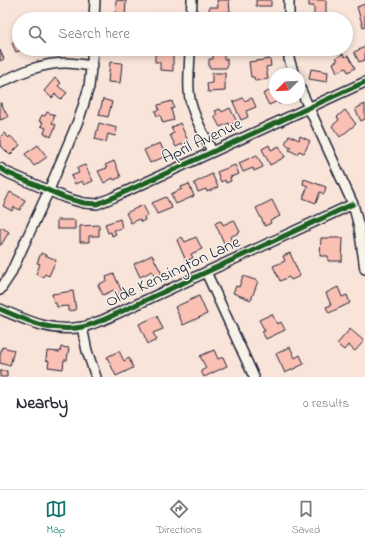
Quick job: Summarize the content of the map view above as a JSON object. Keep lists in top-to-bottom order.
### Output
{
  "streets": {
    "street": ["April Avenue", "Olde Kensington Lane"]
  },
  "north": "bottom left",
  "page": {
    "search": "Search here",
    "heading": ["Nearby", "0 results"],
    "nav": ["Map", "Directions", "Saved"]
  }
}
